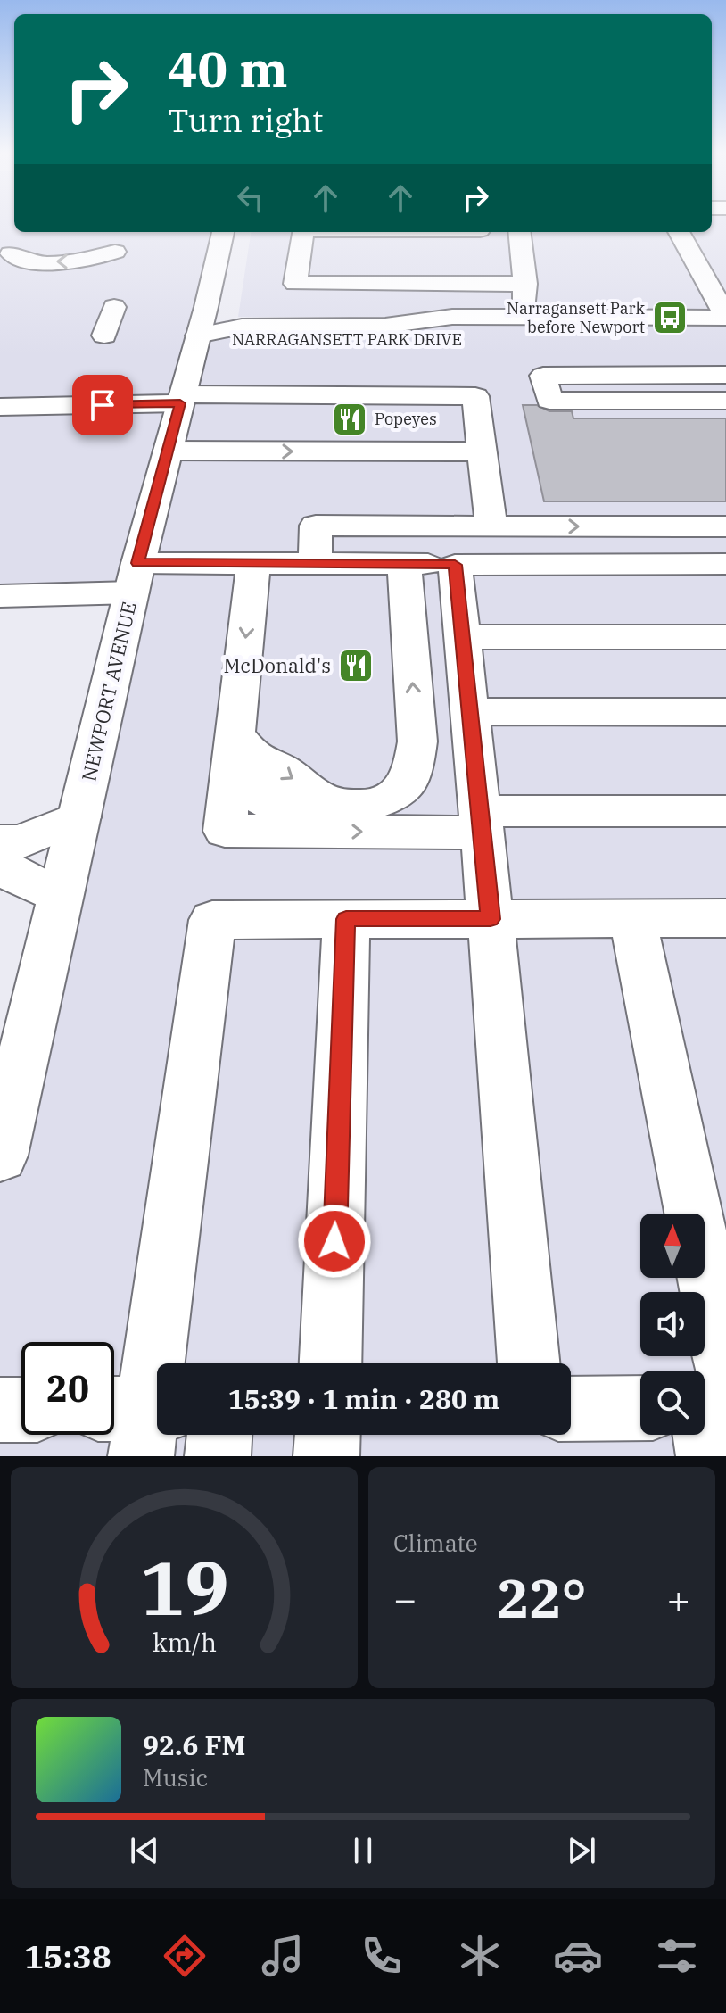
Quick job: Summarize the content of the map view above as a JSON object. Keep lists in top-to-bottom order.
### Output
{
  "streets": {
    "main road": ["NARRAGANSETT PARK DRIVE", "NEWPORT AVENUE"]
  },
  "crossings": [
    ["NARRAGANSETT PARK DRIVE", "NEWPORT AVENUE"]
  ],
  "places": {
    "bus stop": ["Narragansett Park before Newport"],
    "restaurant": ["Popeyes", "McDonald's"]
  },
  "north": "top",
  "page": {
    "turn": ["40 m", "Turn right"],
    "limit": "20",
    "trip": "15:39 · 1 min · 280 m",
    "tile": "Climate",
    "heat": ["−", "22°", "+"],
    "song": ["92.6 FM", "Music"],
    "tabs": "15:38",
    "gauge": ["19", "km/h"]
  }
}
